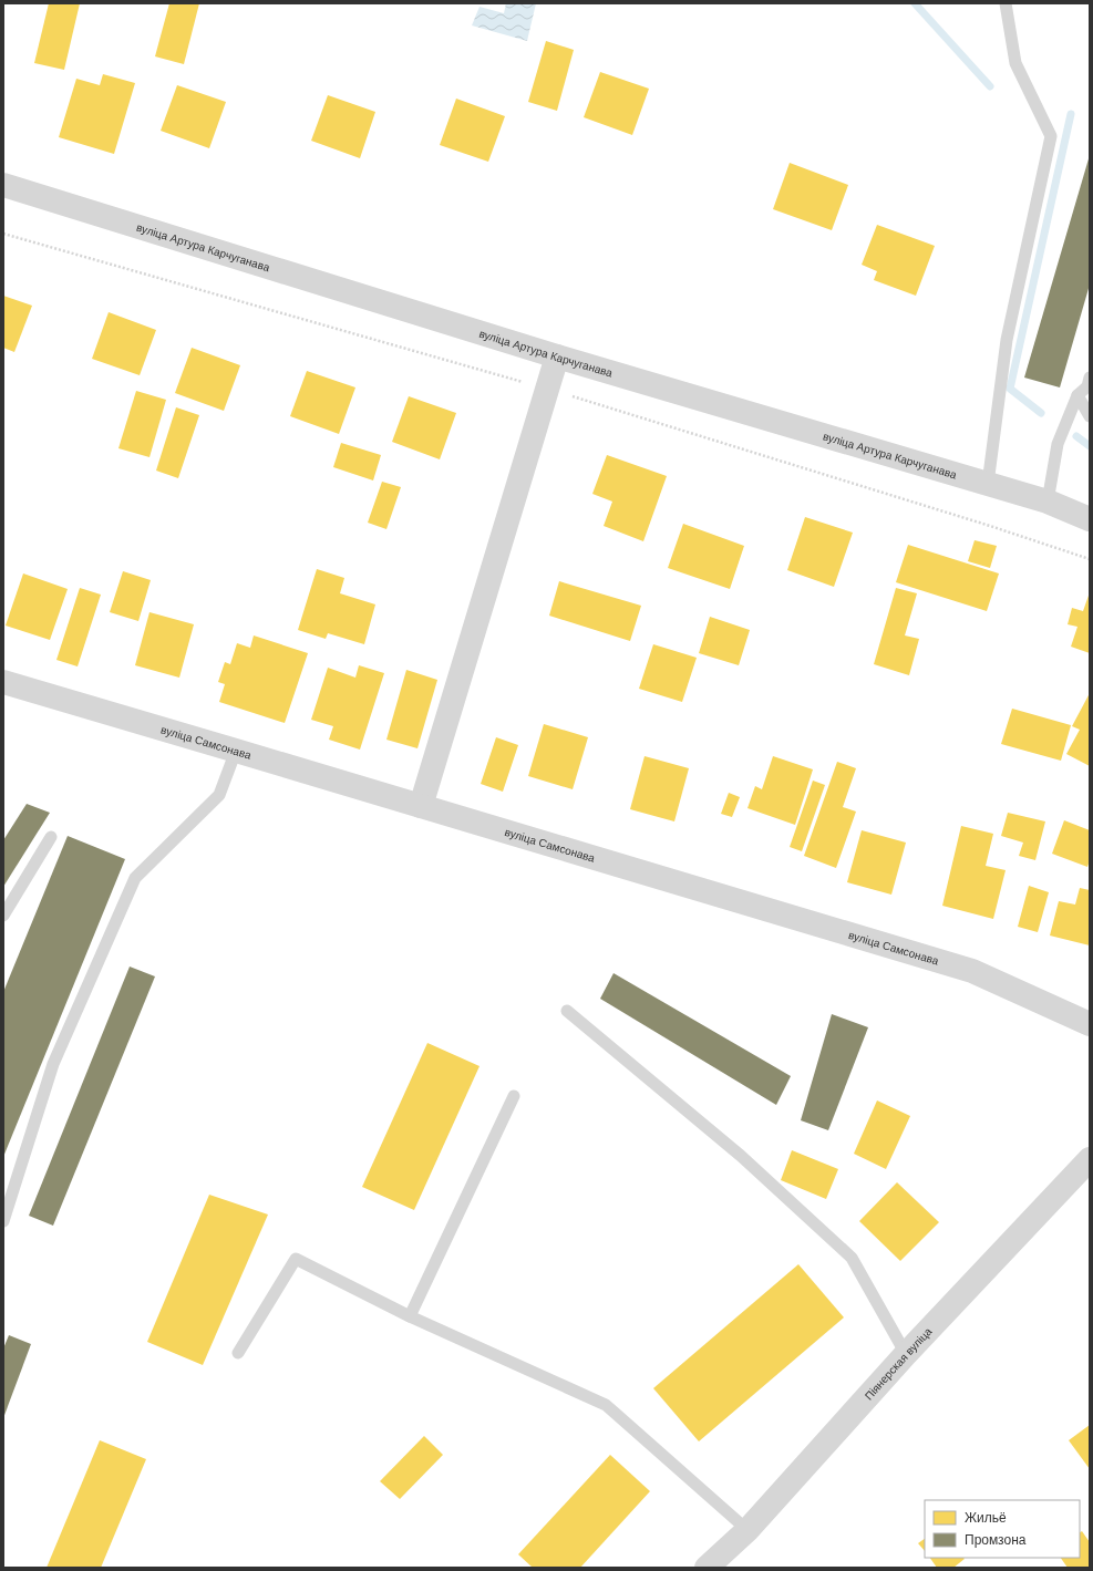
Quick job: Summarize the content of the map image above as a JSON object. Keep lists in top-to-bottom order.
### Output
{
  "streets": {
    "street": ["вуліца Артура Карчуганава", "вуліца Самсонава", "Піянерская вуліца"]
  },
  "legend": ["Жильё", "Промзона"]
}
